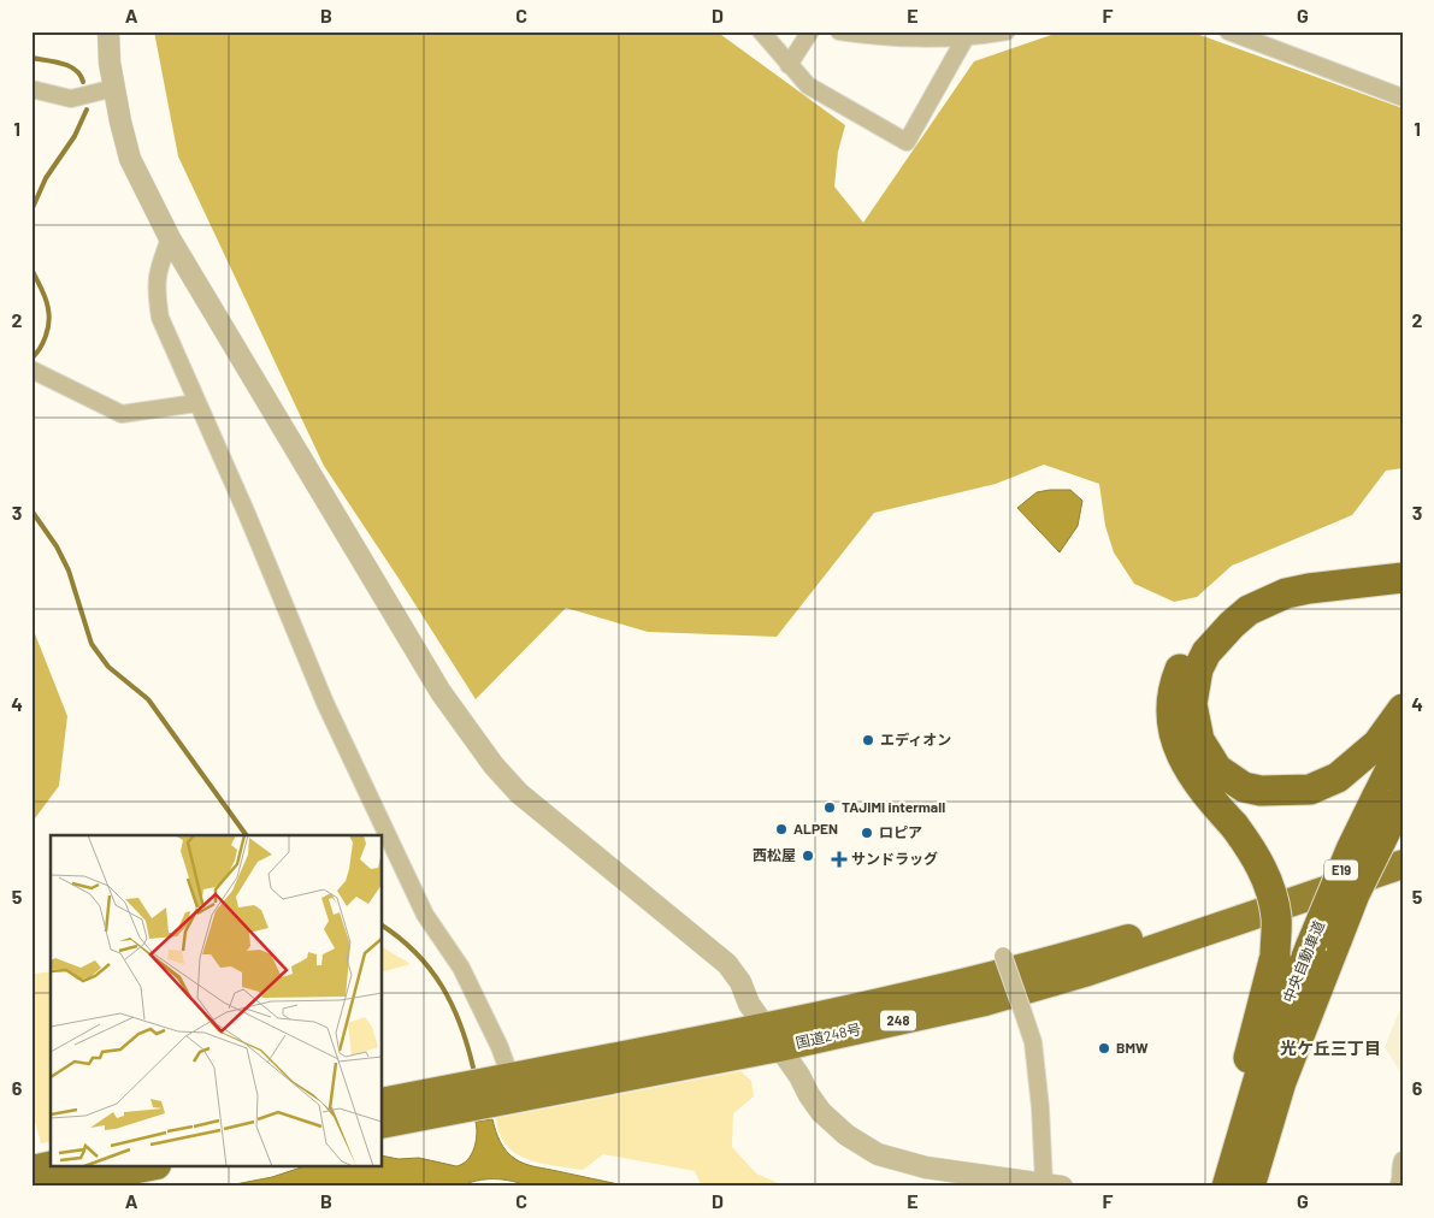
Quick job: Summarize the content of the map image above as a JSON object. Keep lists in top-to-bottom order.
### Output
{
  "streets": {
    "highway": [
      "E19",
      "中央自動車道",
      "248",
      "国道248号"
    ]
  },
  "districts": ["光ケ丘三丁目"],
  "places": {
    "other": [
      "エディオン",
      "TAJIMI intermall",
      "ALPEN",
      "ロピア",
      "西松屋",
      "BMW"
    ],
    "health": ["サンドラッグ"]
  },
  "grid": {
    "columns": [
      "A",
      "B",
      "C",
      "D",
      "E",
      "F",
      "G"
    ],
    "rows": [
      "1",
      "2",
      "3",
      "4",
      "5",
      "6"
    ]
  }
}
